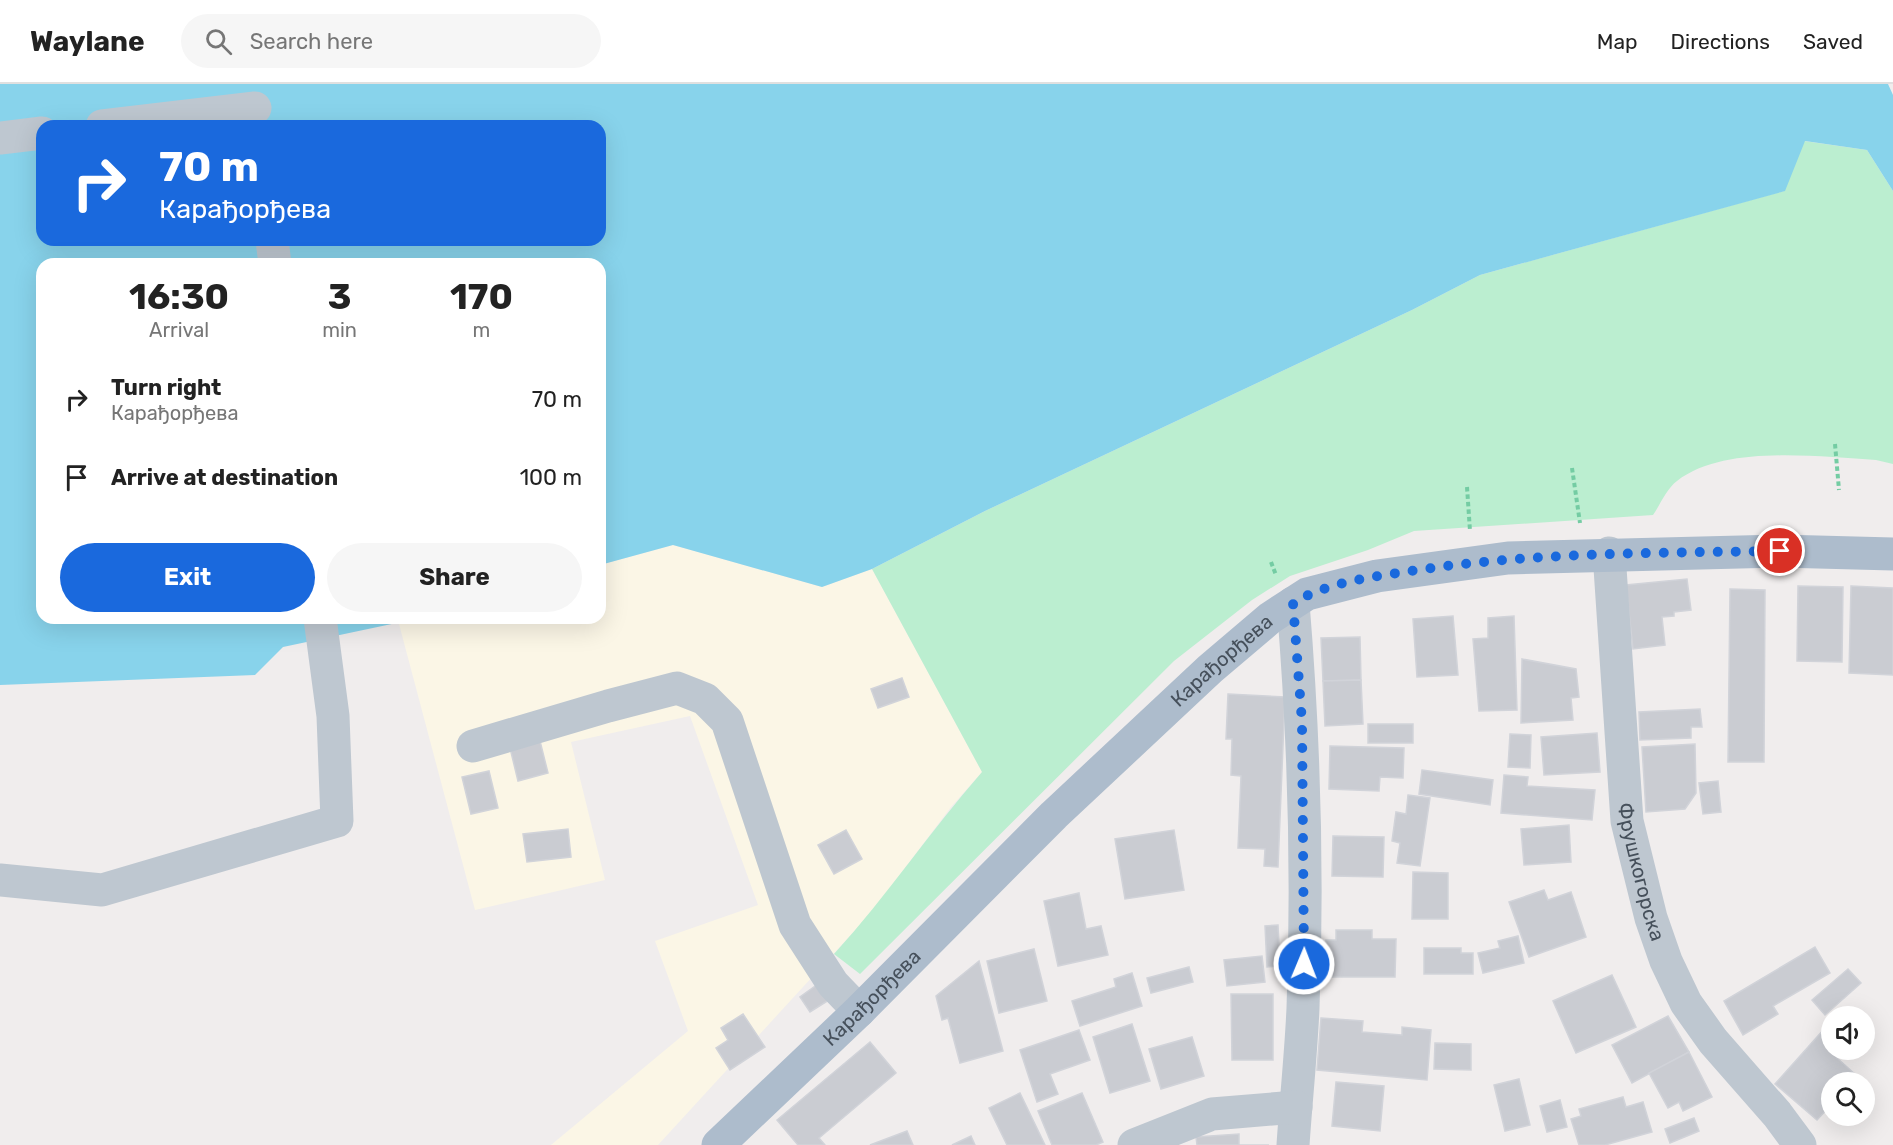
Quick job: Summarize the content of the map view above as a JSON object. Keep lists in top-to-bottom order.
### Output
{
  "streets": {
    "main road": ["Карађорђева"],
    "street": ["Фрушкогорска"]
  },
  "crossings": [
    ["Карађорђева", "Фрушкогорска"]
  ],
  "page": {
    "header": "Waylane",
    "search": "Search here",
    "nav": ["Map", "Directions", "Saved"],
    "turn": ["70 m", "Карађорђева"],
    "eta": [
      "16:30",
      "Arrival",
      "3",
      "min",
      "170",
      "m"
    ],
    "list": [
      {
        "name": "Turn right",
        "note": "Карађорђева",
        "value": "70 m"
      },
      {
        "name": "Arrive at destination",
        "value": "100 m"
      }
    ],
    "buttons": ["Exit", "Share"]
  }
}
